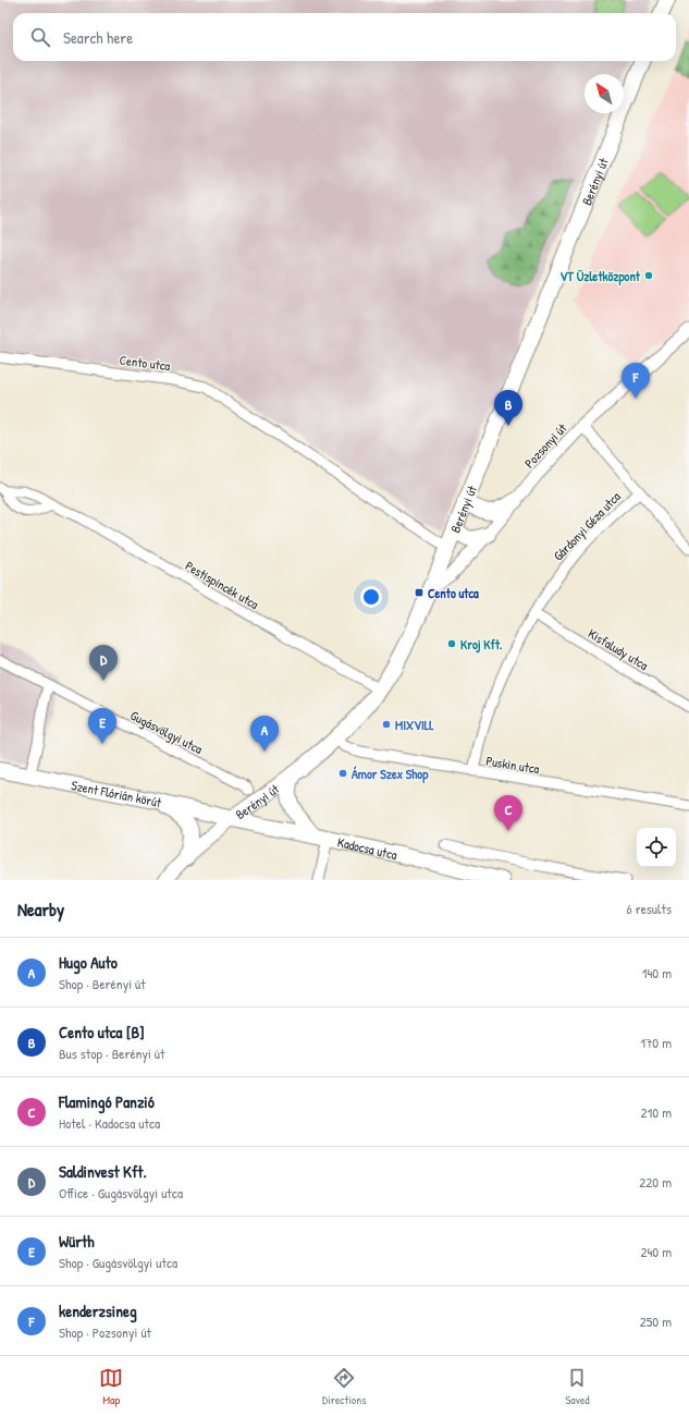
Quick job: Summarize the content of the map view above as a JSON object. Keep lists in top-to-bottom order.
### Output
{
  "streets": {
    "main road": ["Berényi út", "Szent Flórián körút", "Kadocsa utca"],
    "street": [
      "Cento utca",
      "Pozsonyi út",
      "Gárdonyi Géza utca",
      "Pestispincék utca",
      "Kisfaludy utca",
      "Gugásvölgyi utca",
      "Puskin utca"
    ]
  },
  "crossings": [
    ["Berényi út", "Cento utca"],
    ["Berényi út", "Pozsonyi út"],
    ["Berényi út", "Pestispincék utca"],
    ["Berényi út", "Puskin utca"],
    ["Berényi út", "Szent Flórián körút"],
    ["Berényi út", "Kadocsa utca"],
    ["Gárdonyi Géza utca", "Kisfaludy utca"],
    ["Gárdonyi Géza utca", "Puskin utca"],
    ["Szent Flórián körút", "Kadocsa utca"]
  ],
  "places": {
    "other": [
      "VT Üzletközpont",
      "Kroj Kft.",
      "MIXVILL",
      "Ámor Szex Shop"
    ],
    "transit": ["Cento utca"]
  },
  "north": "top left",
  "page": {
    "search": "Search here",
    "pins": [
      "F",
      "B",
      "D",
      "E",
      "A",
      "C"
    ],
    "heading": ["Nearby", "6 results"],
    "list": [
      {
        "mark": "A",
        "name": "Hugo Auto",
        "note": "Shop · Berényi út",
        "value": "140 m"
      },
      {
        "mark": "B",
        "name": "Cento utca [B]",
        "note": "Bus stop · Berényi út",
        "value": "170 m"
      },
      {
        "mark": "C",
        "name": "Flamingó Panzió",
        "note": "Hotel · Kadocsa utca",
        "value": "210 m"
      },
      {
        "mark": "D",
        "name": "Saldinvest Kft.",
        "note": "Office · Gugásvölgyi utca",
        "value": "220 m"
      },
      {
        "mark": "E",
        "name": "Würth",
        "note": "Shop · Gugásvölgyi utca",
        "value": "240 m"
      },
      {
        "mark": "F",
        "name": "kenderzsineg",
        "note": "Shop · Pozsonyi út",
        "value": "250 m"
      }
    ],
    "nav": ["Map", "Directions", "Saved"]
  }
}
